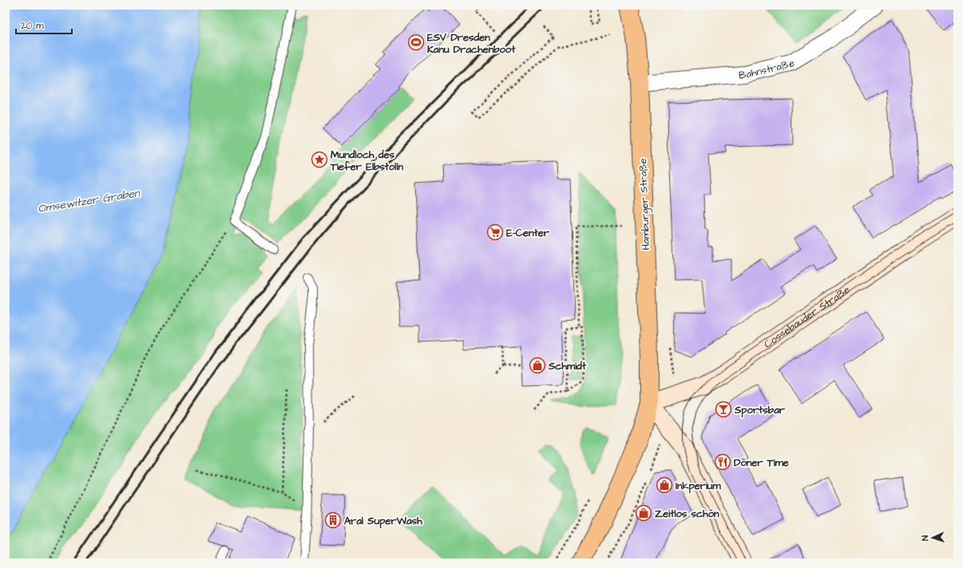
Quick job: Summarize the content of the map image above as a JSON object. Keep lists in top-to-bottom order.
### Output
{
  "streets": {
    "main road": ["Hamburger Straße", "Cossebauder Straße"],
    "street": ["Bahnstraße"]
  },
  "crossings": [
    ["Bahnstraße", "Hamburger Straße"],
    ["Hamburger Straße", "Cossebauder Straße"]
  ],
  "water": ["Omsewitzer Graben"],
  "places": {
    "sports": ["ESV Dresden Kanu Drachenboot"],
    "place": ["Mundloch des Tiefer Elbstolln"],
    "supermarket": ["E-Center"],
    "shop": ["Schmidt", "Inkperium", "Zeitlos schön"],
    "bar": ["Sportsbar"],
    "restaurant": ["Döner Time"],
    "building": ["Aral SuperWash"]
  },
  "scale_bar": "20 m",
  "north": "left"
}
